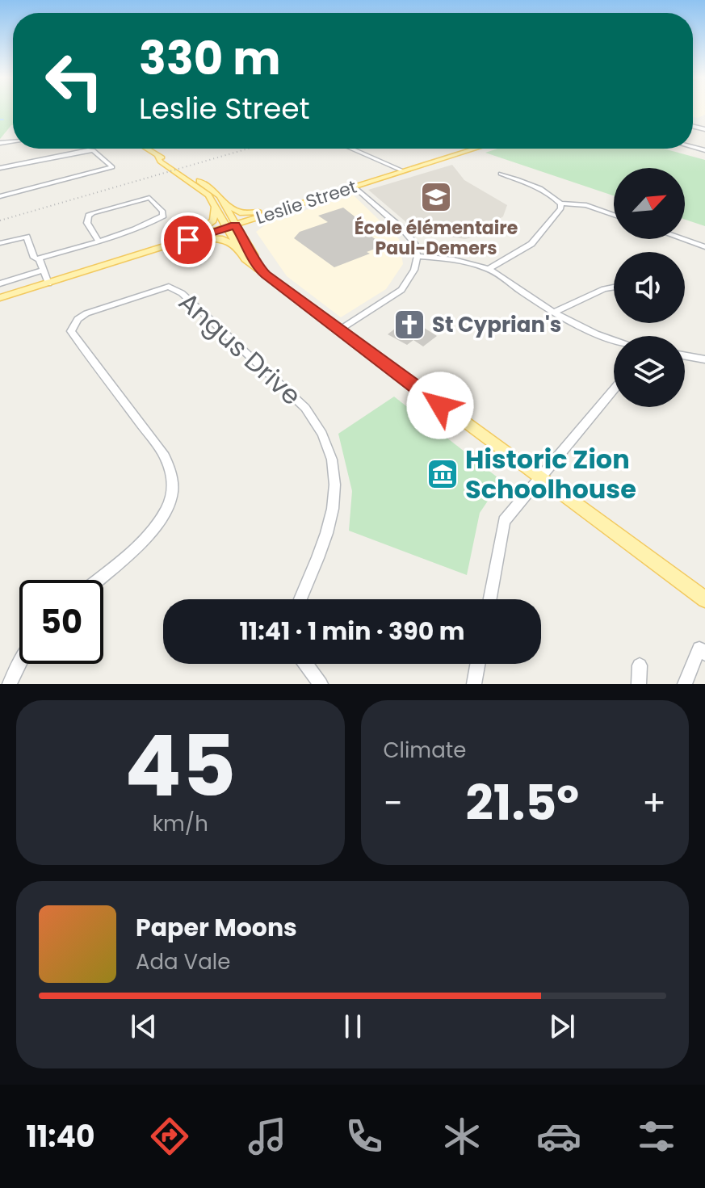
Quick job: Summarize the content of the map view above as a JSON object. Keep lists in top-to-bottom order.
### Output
{
  "streets": {
    "main road": ["Leslie Street"],
    "street": ["Angus Drive"]
  },
  "places": {
    "school or university": ["École élémentaire Paul-Demers"],
    "church": ["St Cyprian's"],
    "museum": ["Historic Zion Schoolhouse"]
  },
  "north": "top right",
  "page": {
    "turn": ["330 m", "Leslie Street"],
    "limit": "50",
    "trip": "11:41 · 1 min · 390 m",
    "tile": [
      ["45", "km/h"],
      "Climate"
    ],
    "heat": ["−", "21.5°", "+"],
    "song": ["Paper Moons", "Ada Vale"],
    "tabs": "11:40"
  }
}
